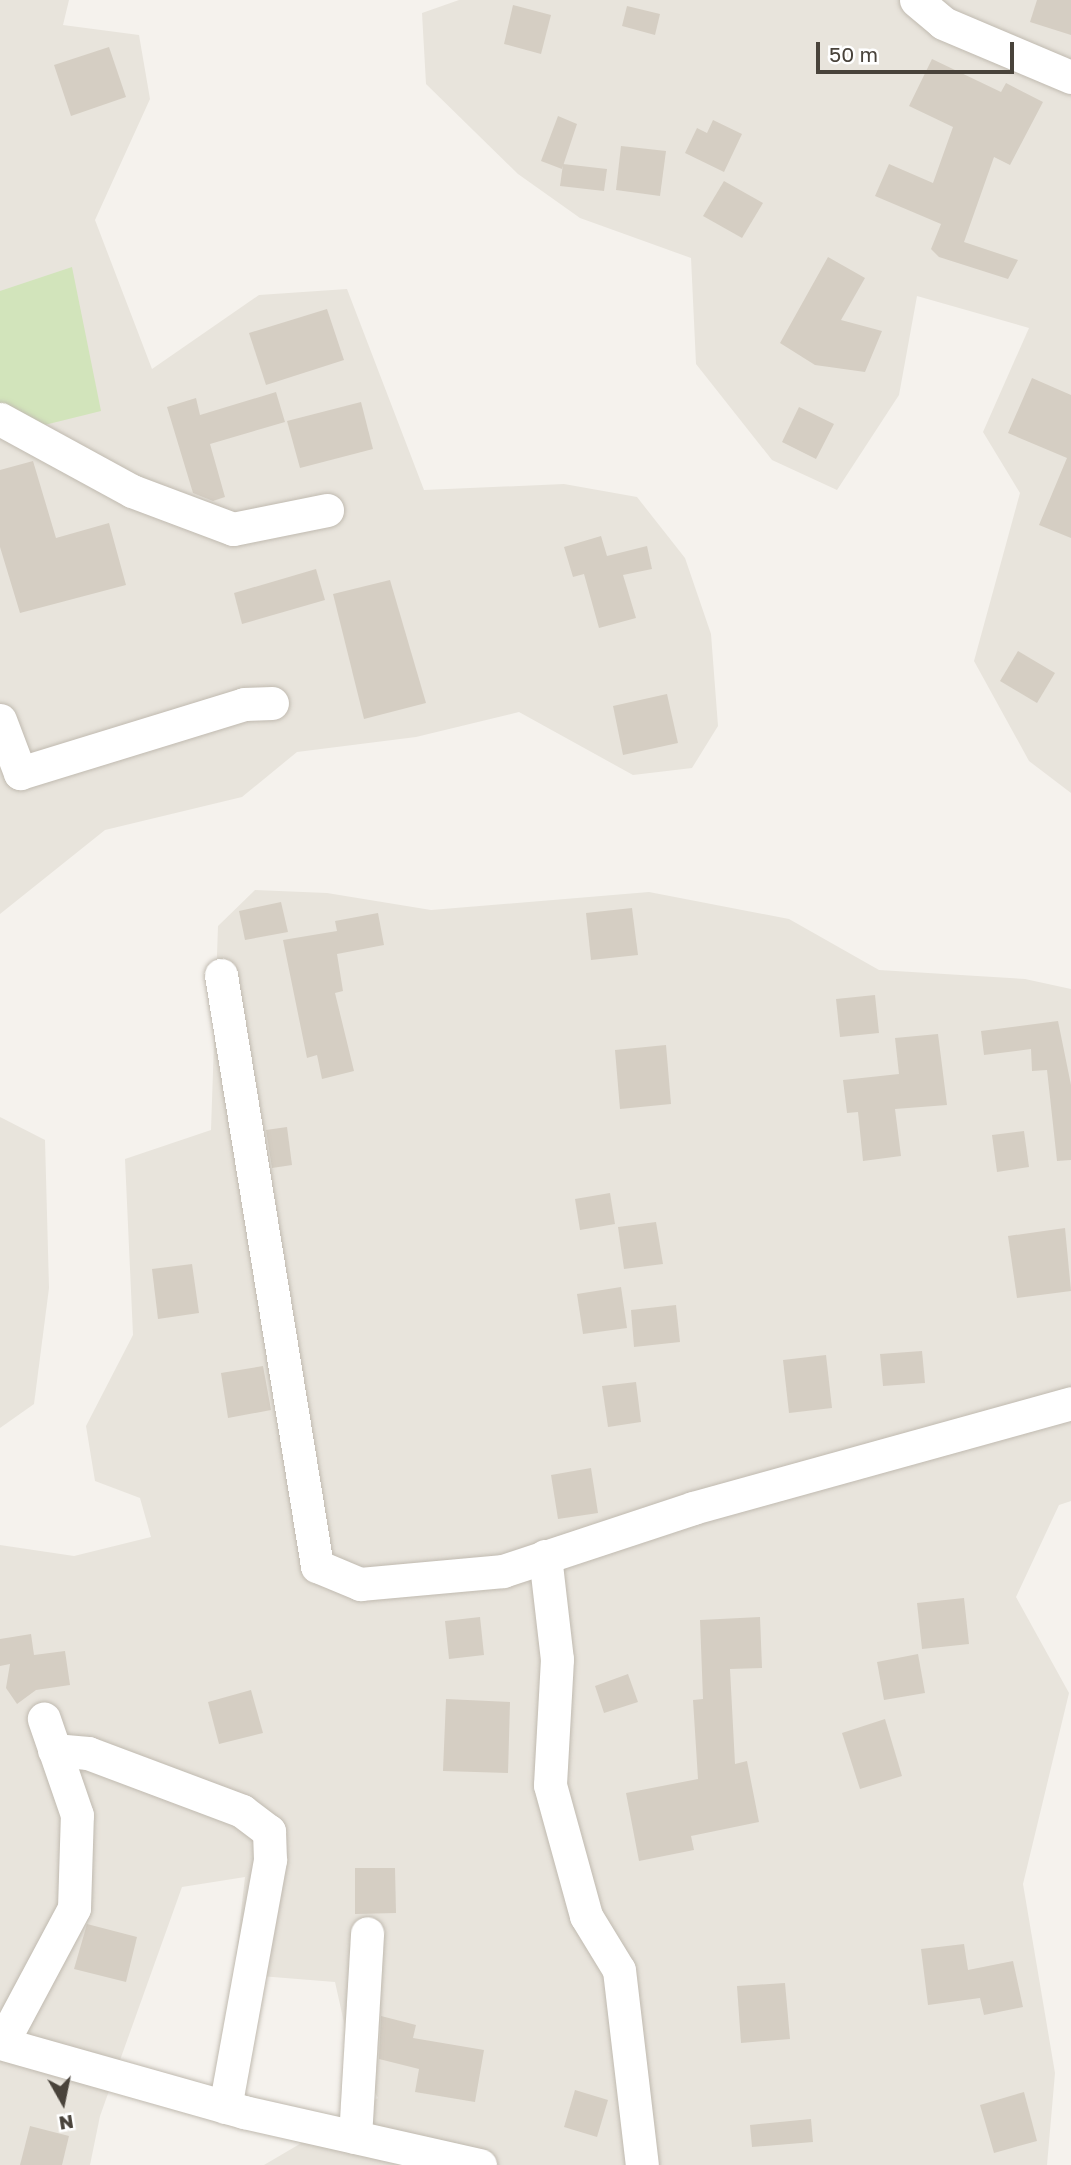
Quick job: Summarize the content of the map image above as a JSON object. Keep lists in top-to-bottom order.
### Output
{
  "scale_bar": "50 m",
  "north": "bottom"
}
